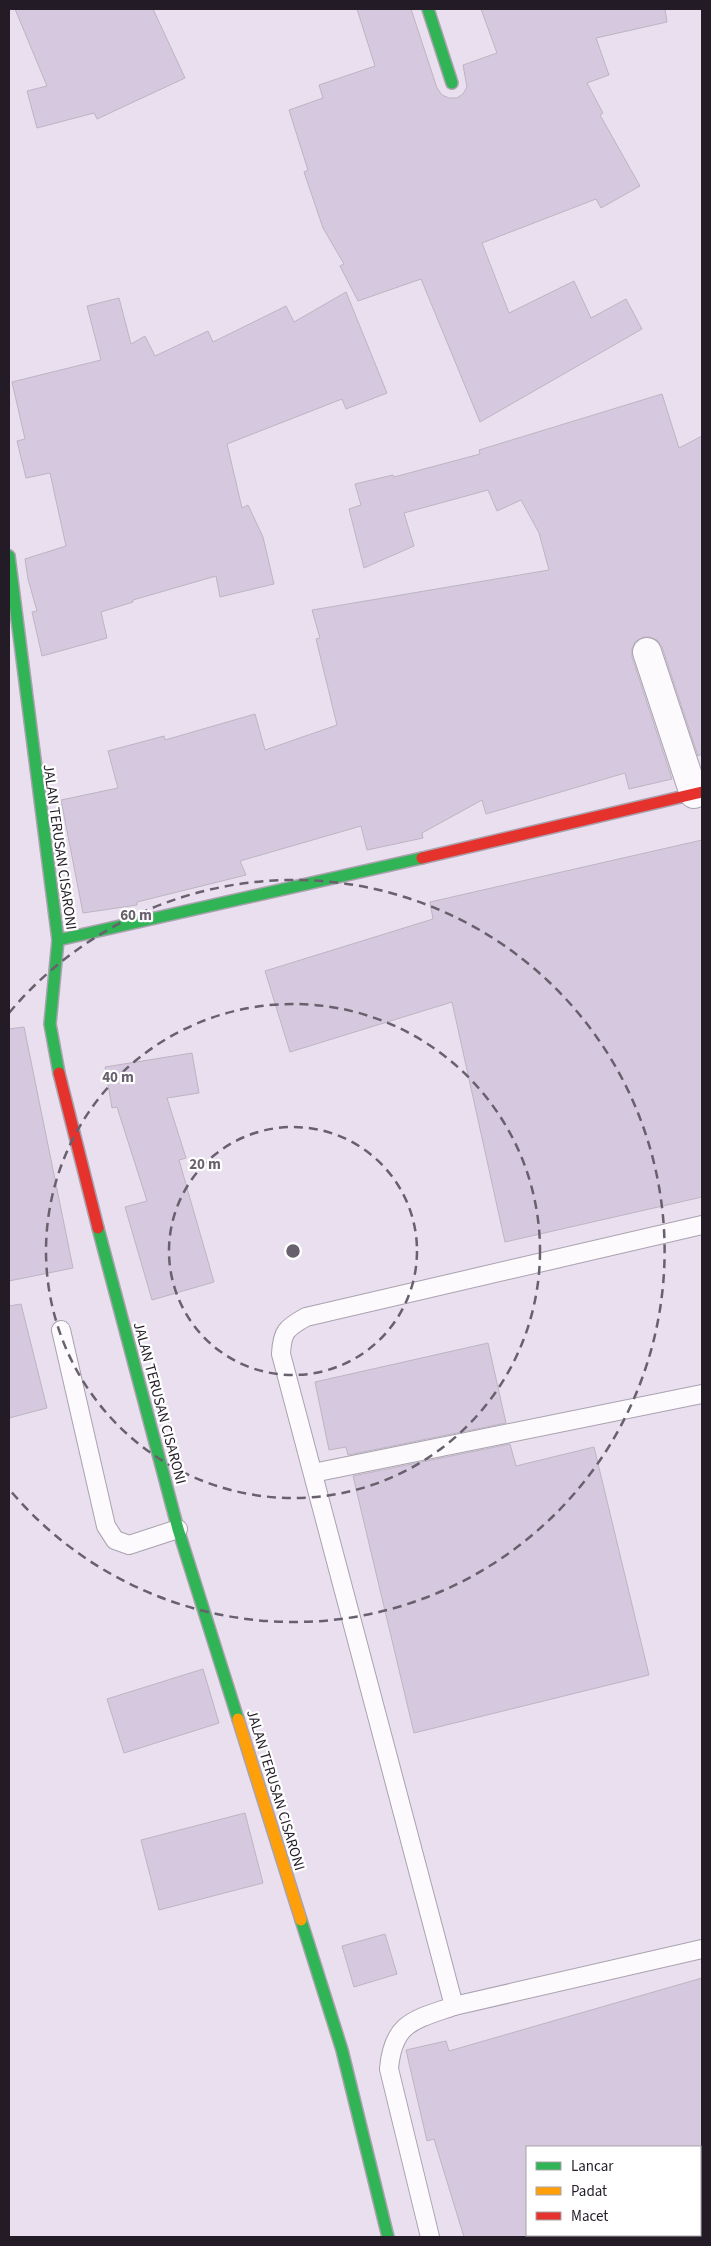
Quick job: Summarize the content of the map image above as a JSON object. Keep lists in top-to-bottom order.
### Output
{
  "streets": {
    "street": ["JALAN TERUSAN CISARONI"]
  },
  "legend": ["Lancar", "Padat", "Macet"],
  "rings": ["60 m", "40 m", "20 m"]
}
